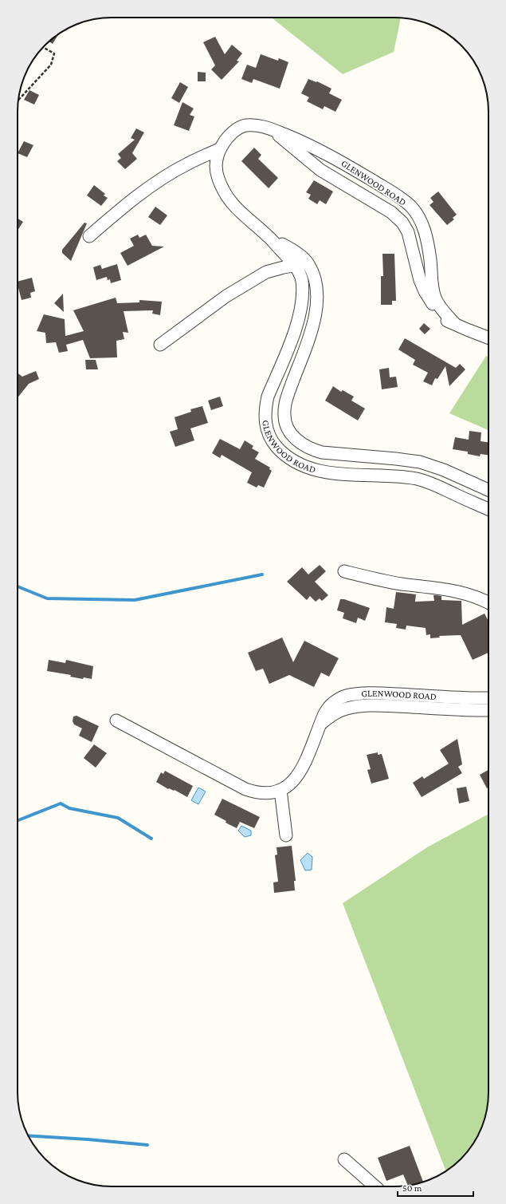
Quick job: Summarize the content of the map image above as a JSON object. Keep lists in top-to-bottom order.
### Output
{
  "streets": {
    "street": ["GLENWOOD ROAD"]
  },
  "scale_bar": "50 m"
}
